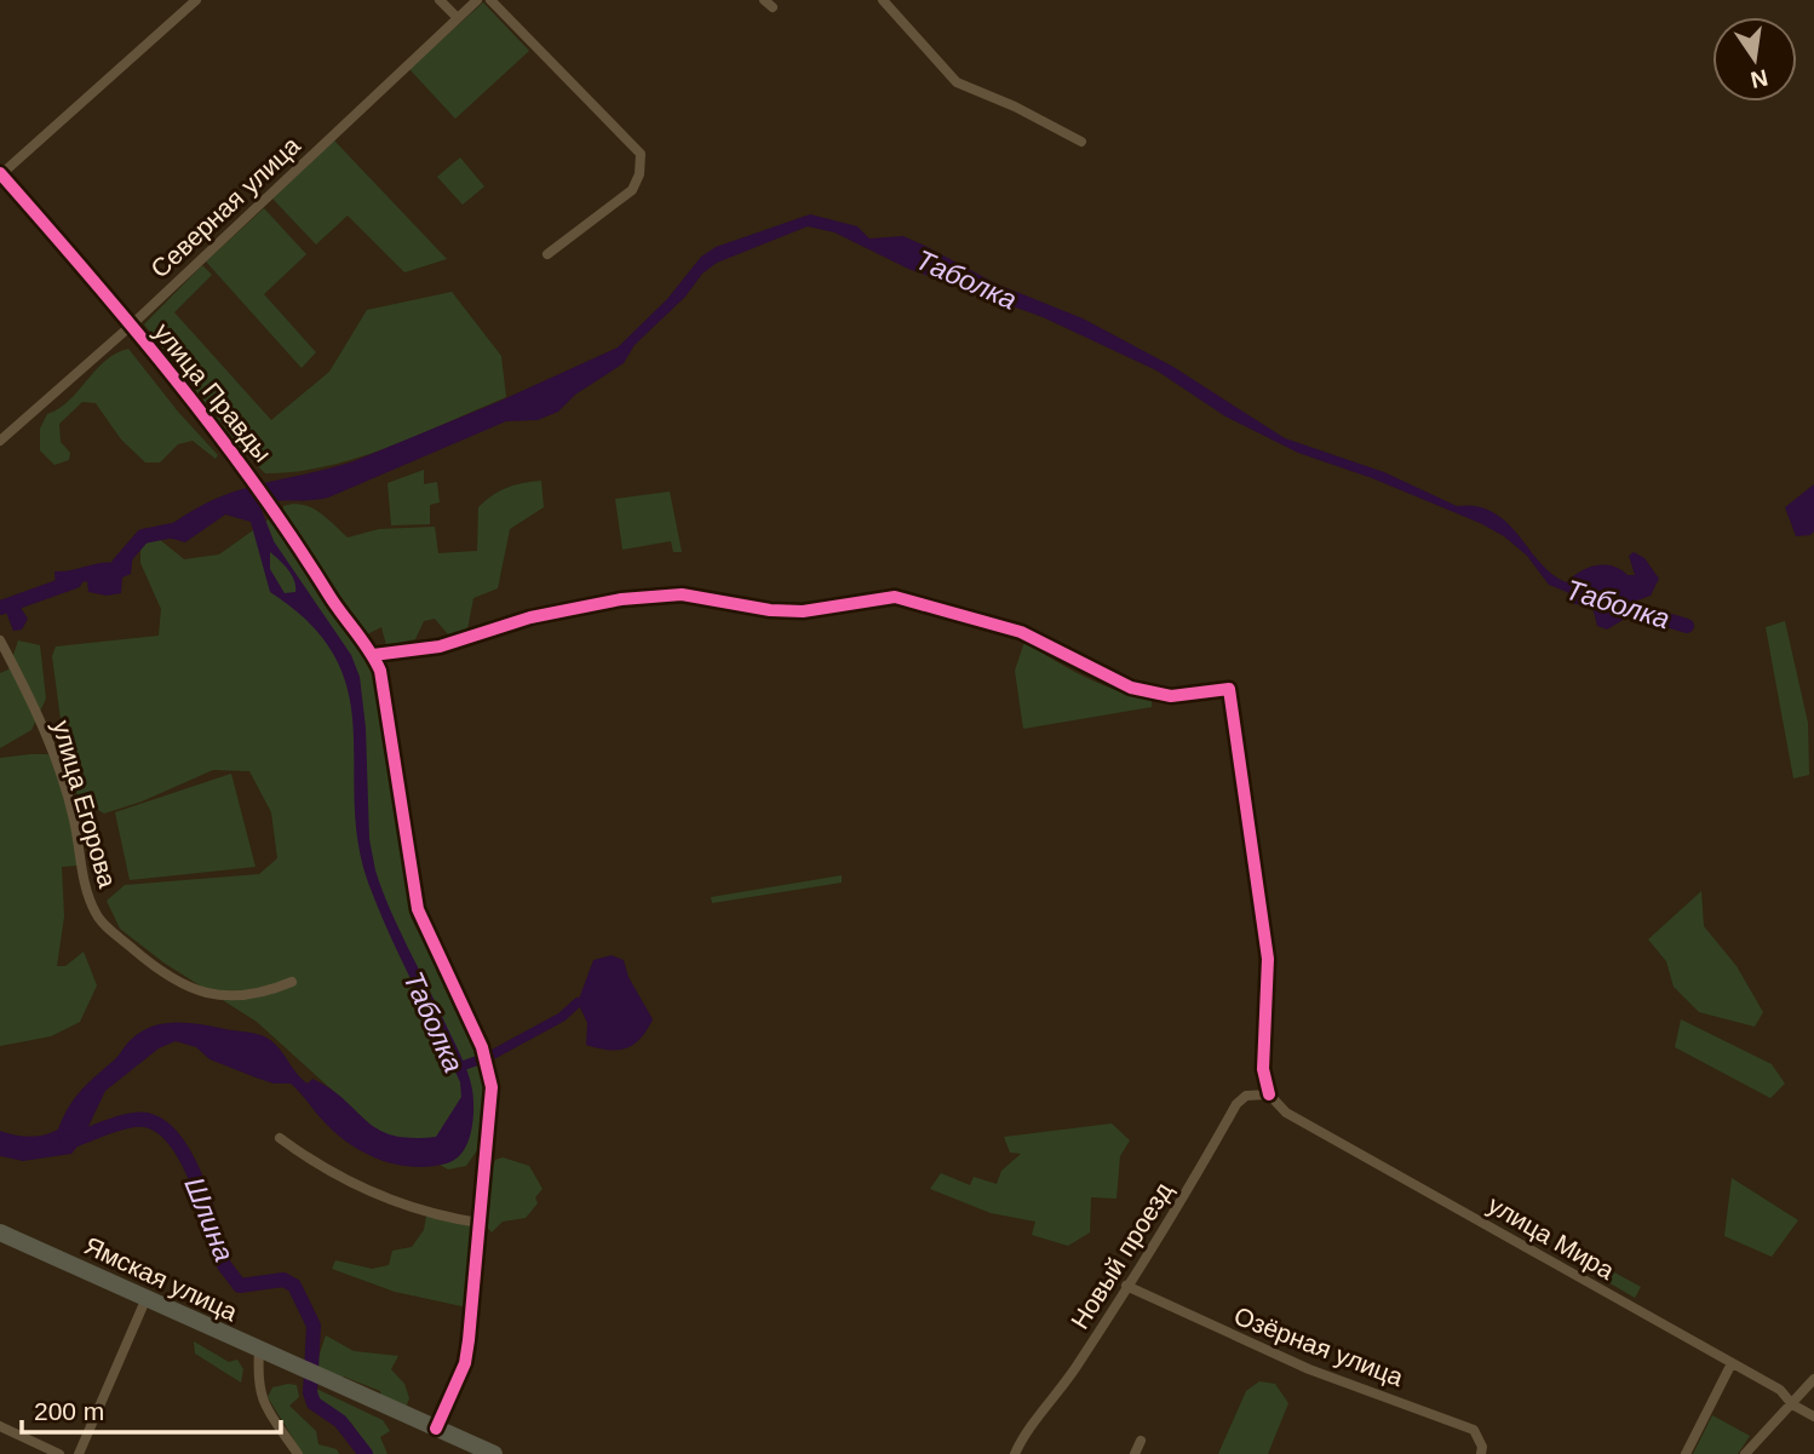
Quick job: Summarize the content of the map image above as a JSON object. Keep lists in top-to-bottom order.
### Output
{
  "streets": {
    "highway": ["Ямская улица"],
    "street": [
      "Северная улица",
      "улица Правды",
      "улица Егорова",
      "улица Мира",
      "Новый проезд",
      "Озёрная улица"
    ]
  },
  "crossings": [
    ["Северная улица", "улица Правды"],
    ["улица Правды", "Ямская улица"],
    ["улица Мира", "Новый проезд"],
    ["Новый проезд", "Озёрная улица"]
  ],
  "water": ["Таболка", "Шлина"],
  "scale_bar": "200 m",
  "north": "bottom"
}
